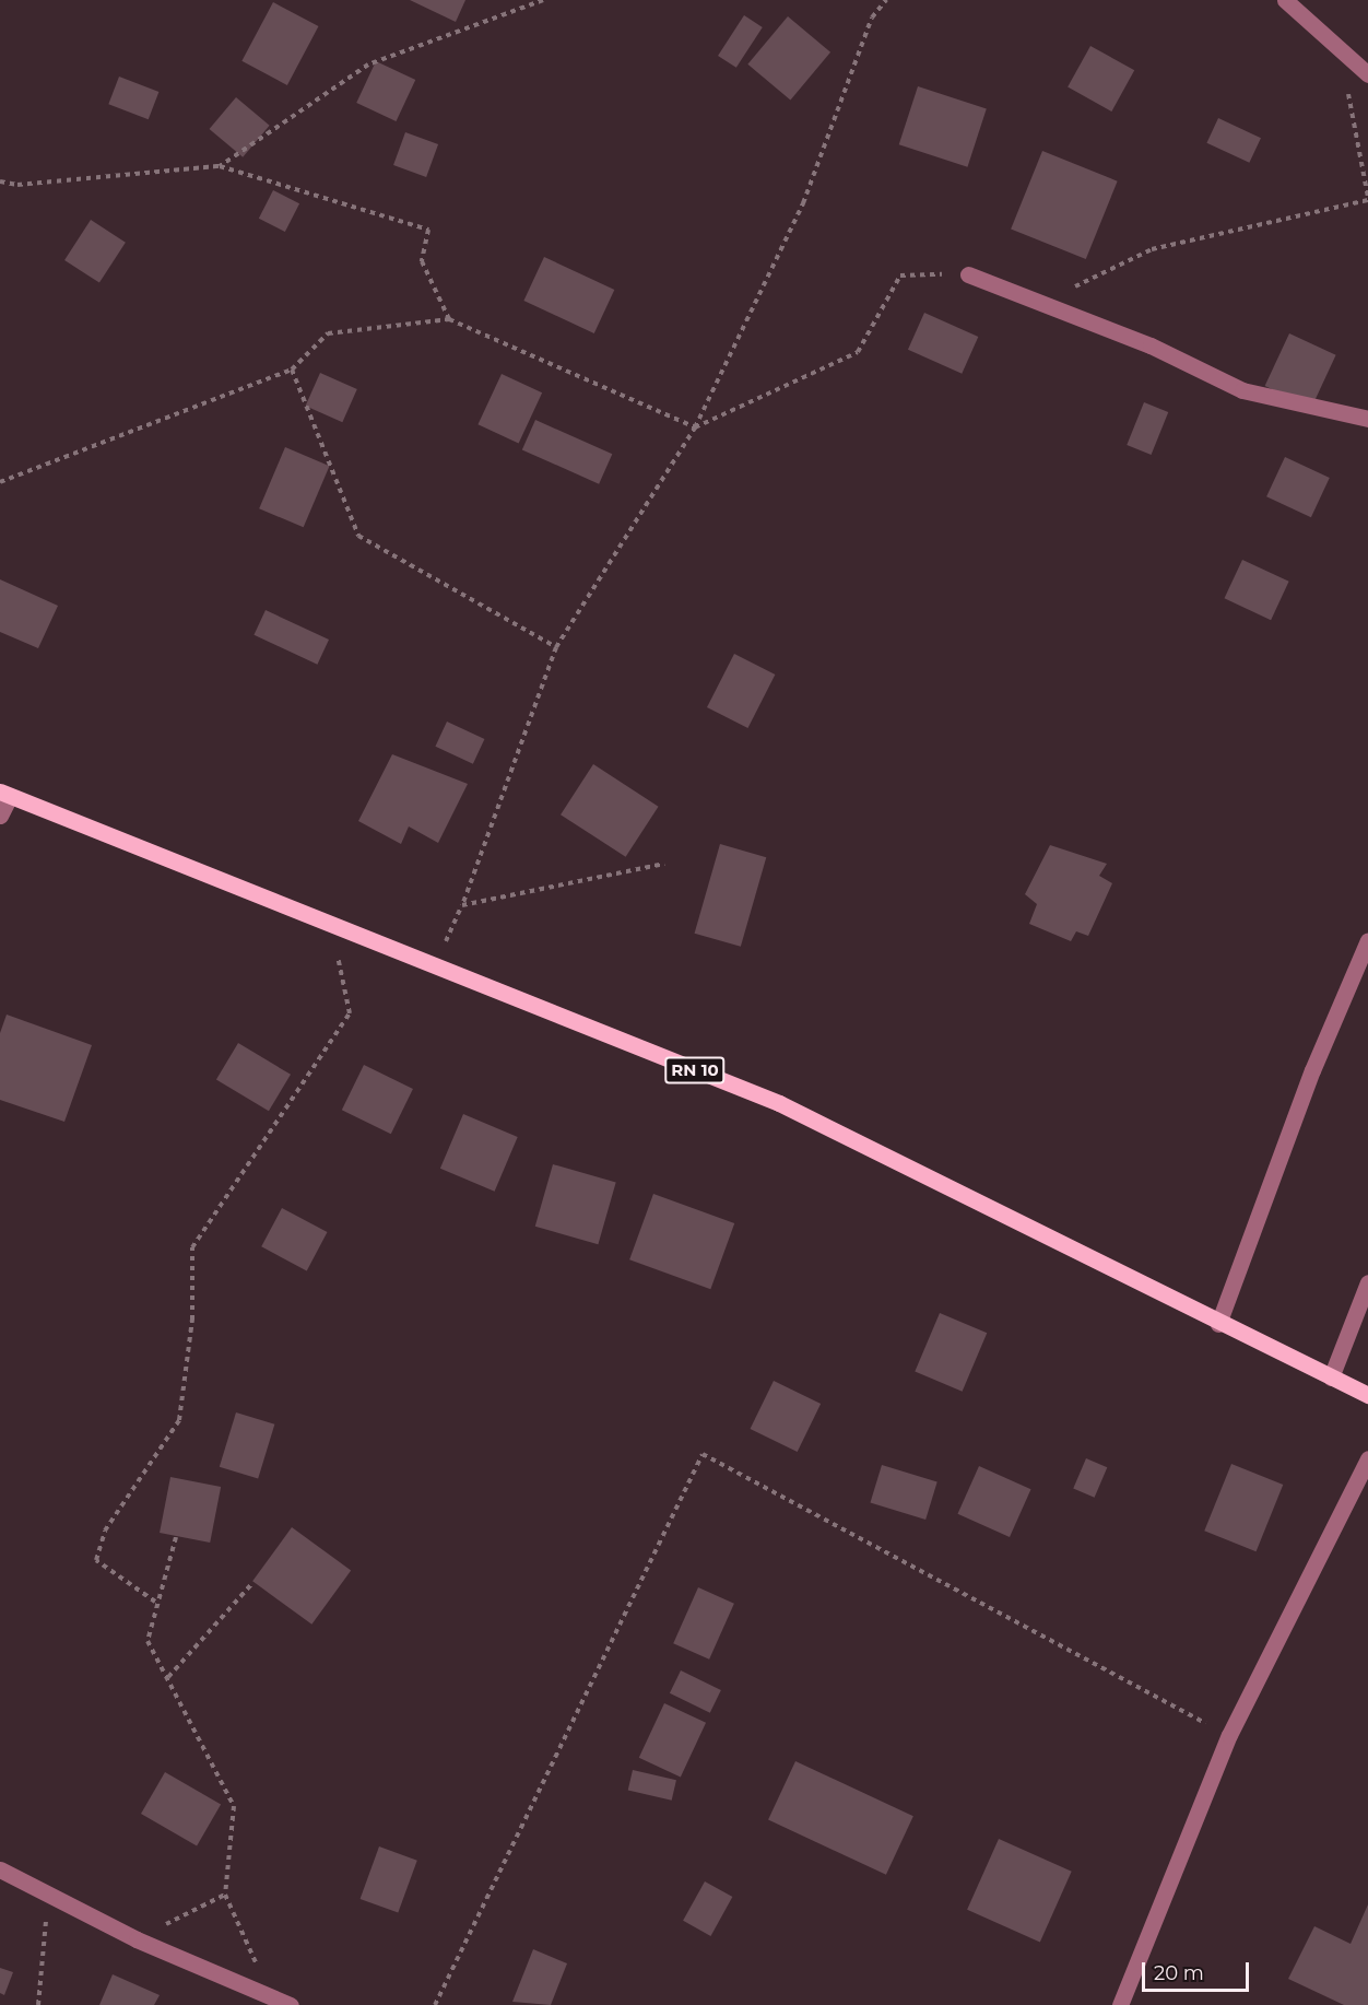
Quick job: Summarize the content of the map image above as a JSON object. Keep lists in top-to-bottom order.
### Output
{
  "streets": {
    "main road": ["RN 10"]
  },
  "scale_bar": "20 m"
}
